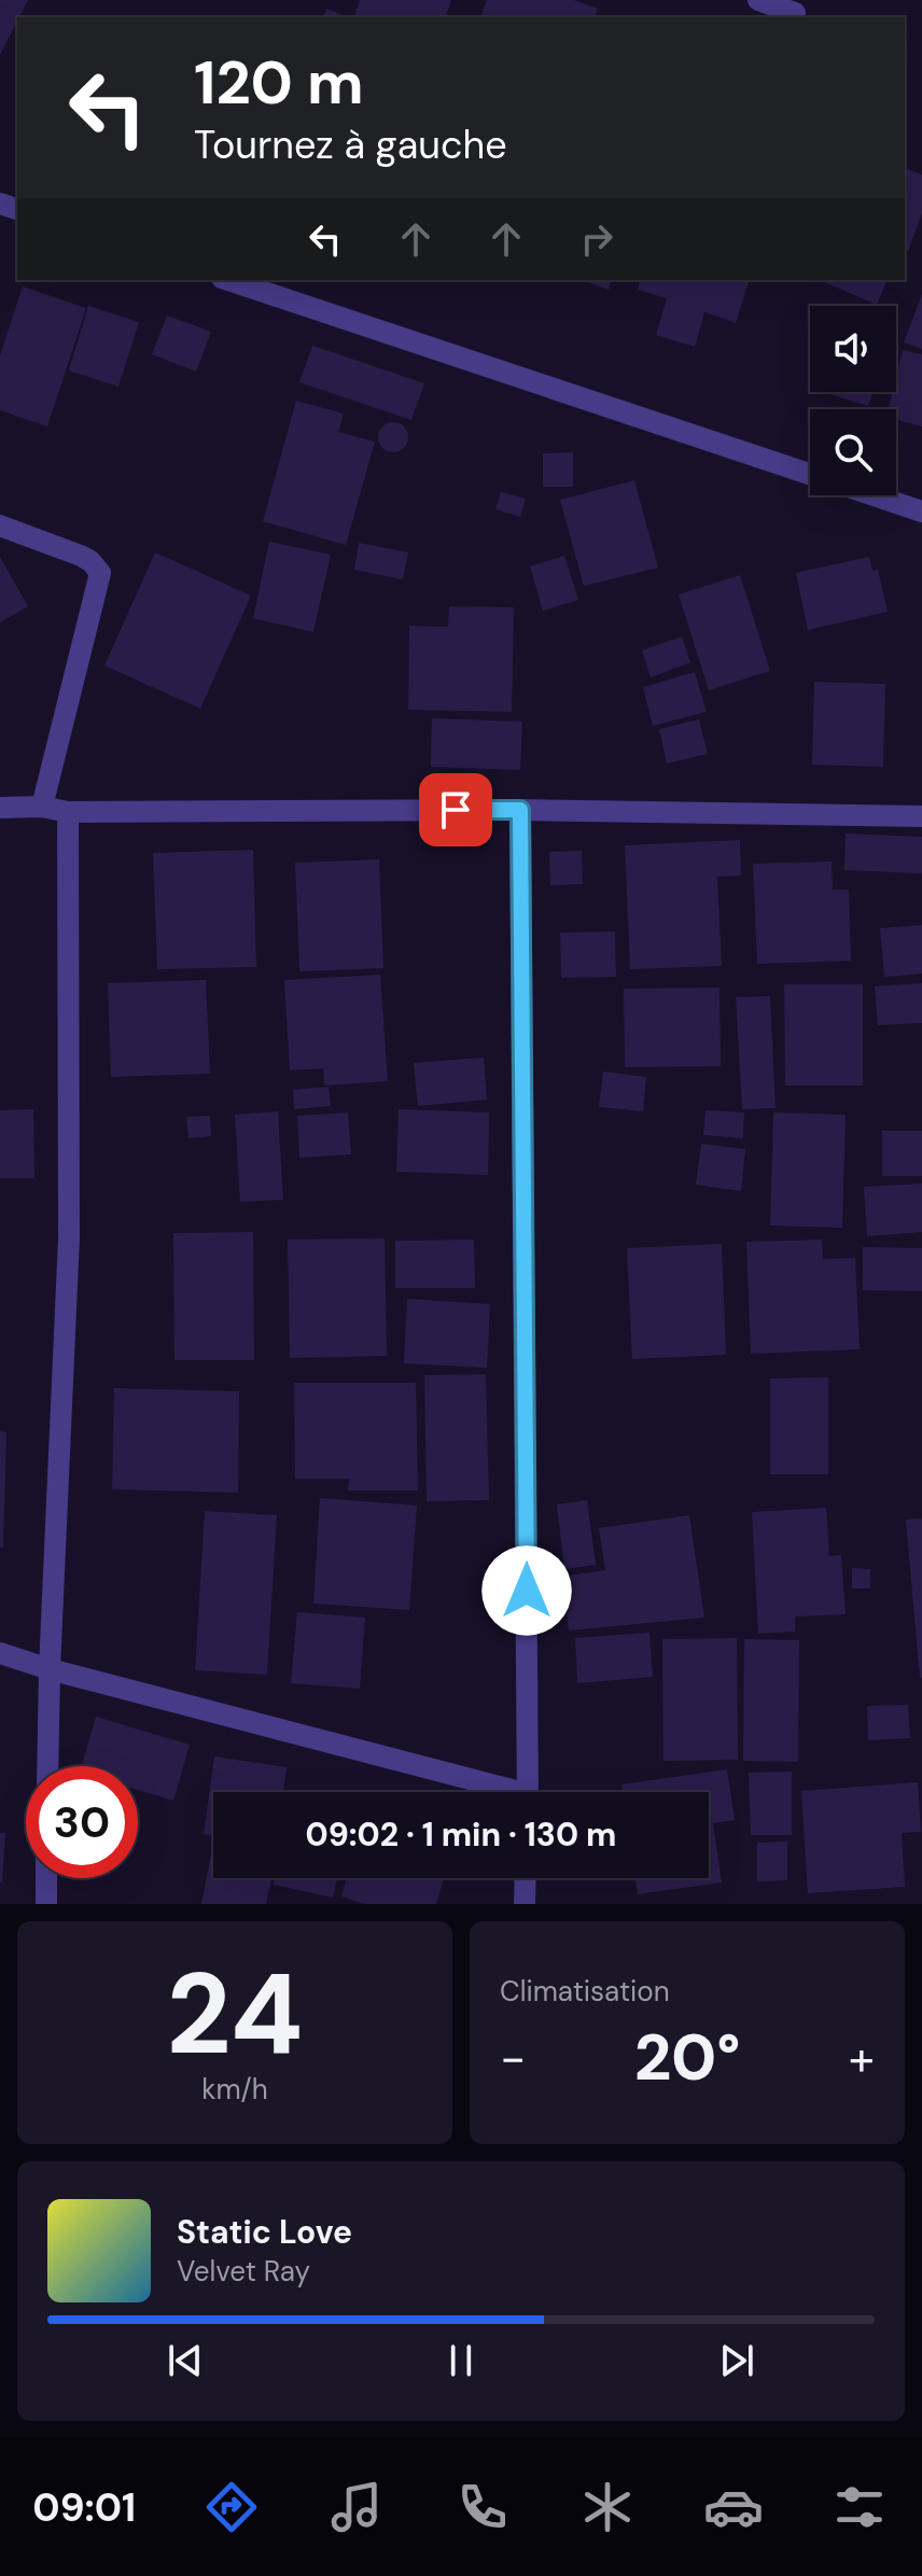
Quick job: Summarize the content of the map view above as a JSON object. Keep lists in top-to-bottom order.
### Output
{
  "page": {
    "turn": ["120 m", "Tournez à gauche"],
    "limit": "30",
    "trip": "09:02 · 1 min · 130 m",
    "tile": [
      ["24", "km/h"],
      "Climatisation"
    ],
    "heat": ["−", "20°", "+"],
    "song": ["Static Love", "Velvet Ray"],
    "tabs": "09:01"
  }
}
